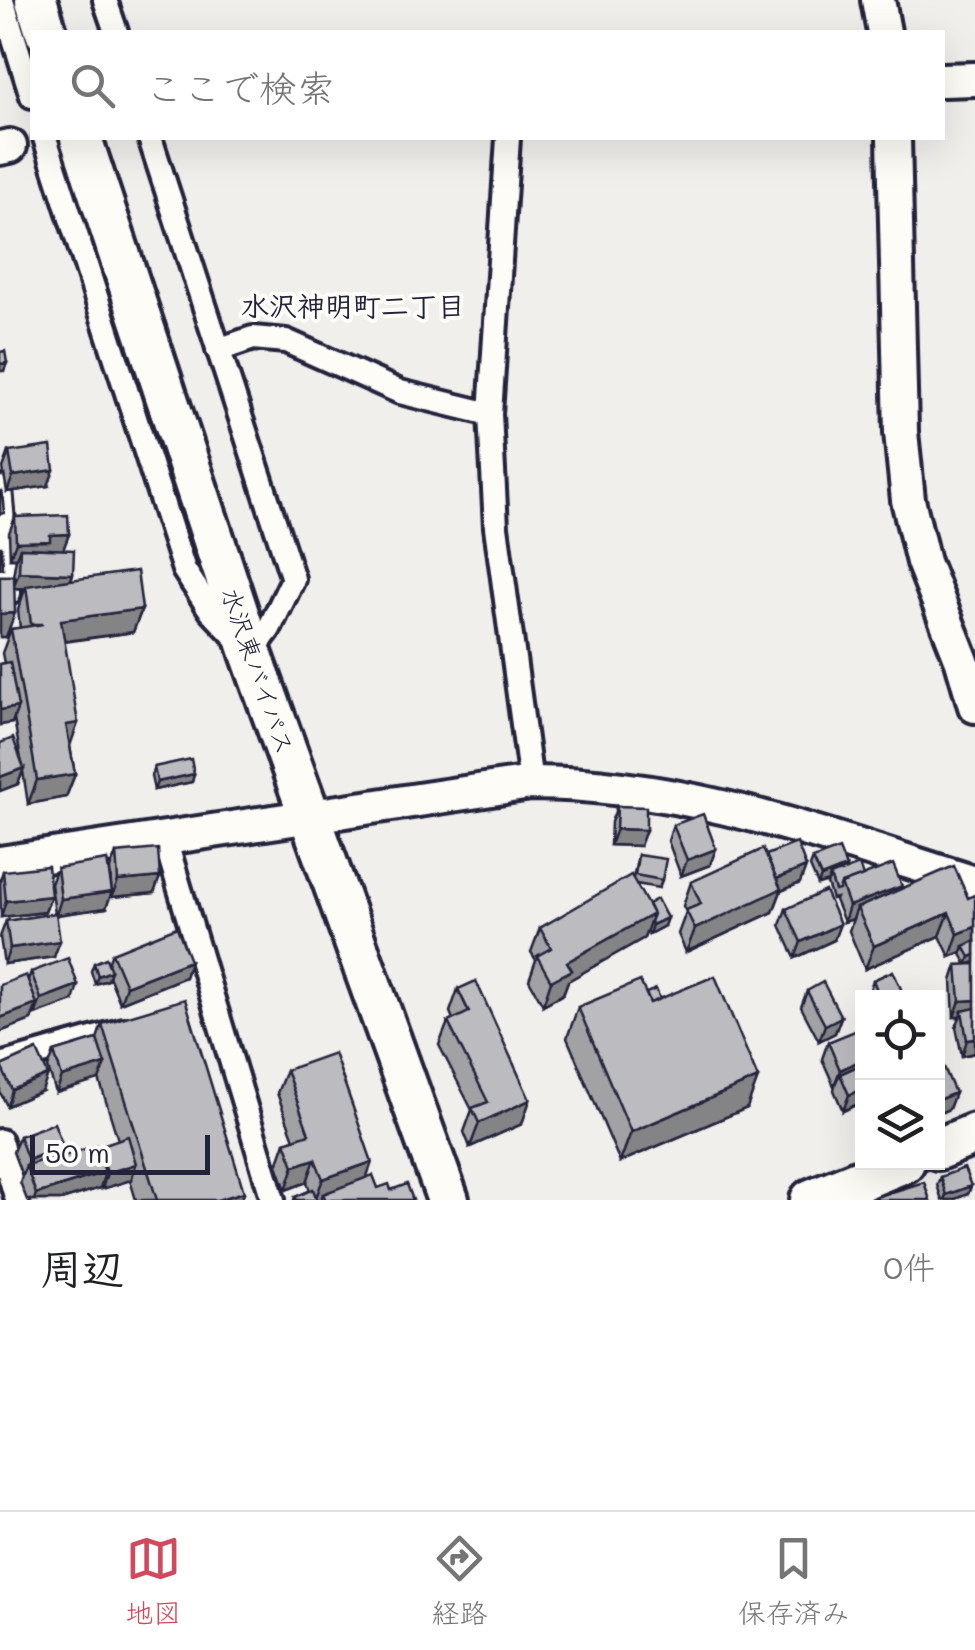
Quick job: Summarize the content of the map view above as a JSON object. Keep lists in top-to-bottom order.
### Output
{
  "streets": {
    "highway": ["水沢東バイパス"]
  },
  "districts": ["水沢神明町二丁目"],
  "scale_bar": "50 m",
  "page": {
    "search": "ここで検索",
    "scale": "50 m",
    "heading": ["周辺", "0件"],
    "nav": ["地図", "経路", "保存済み"]
  }
}
